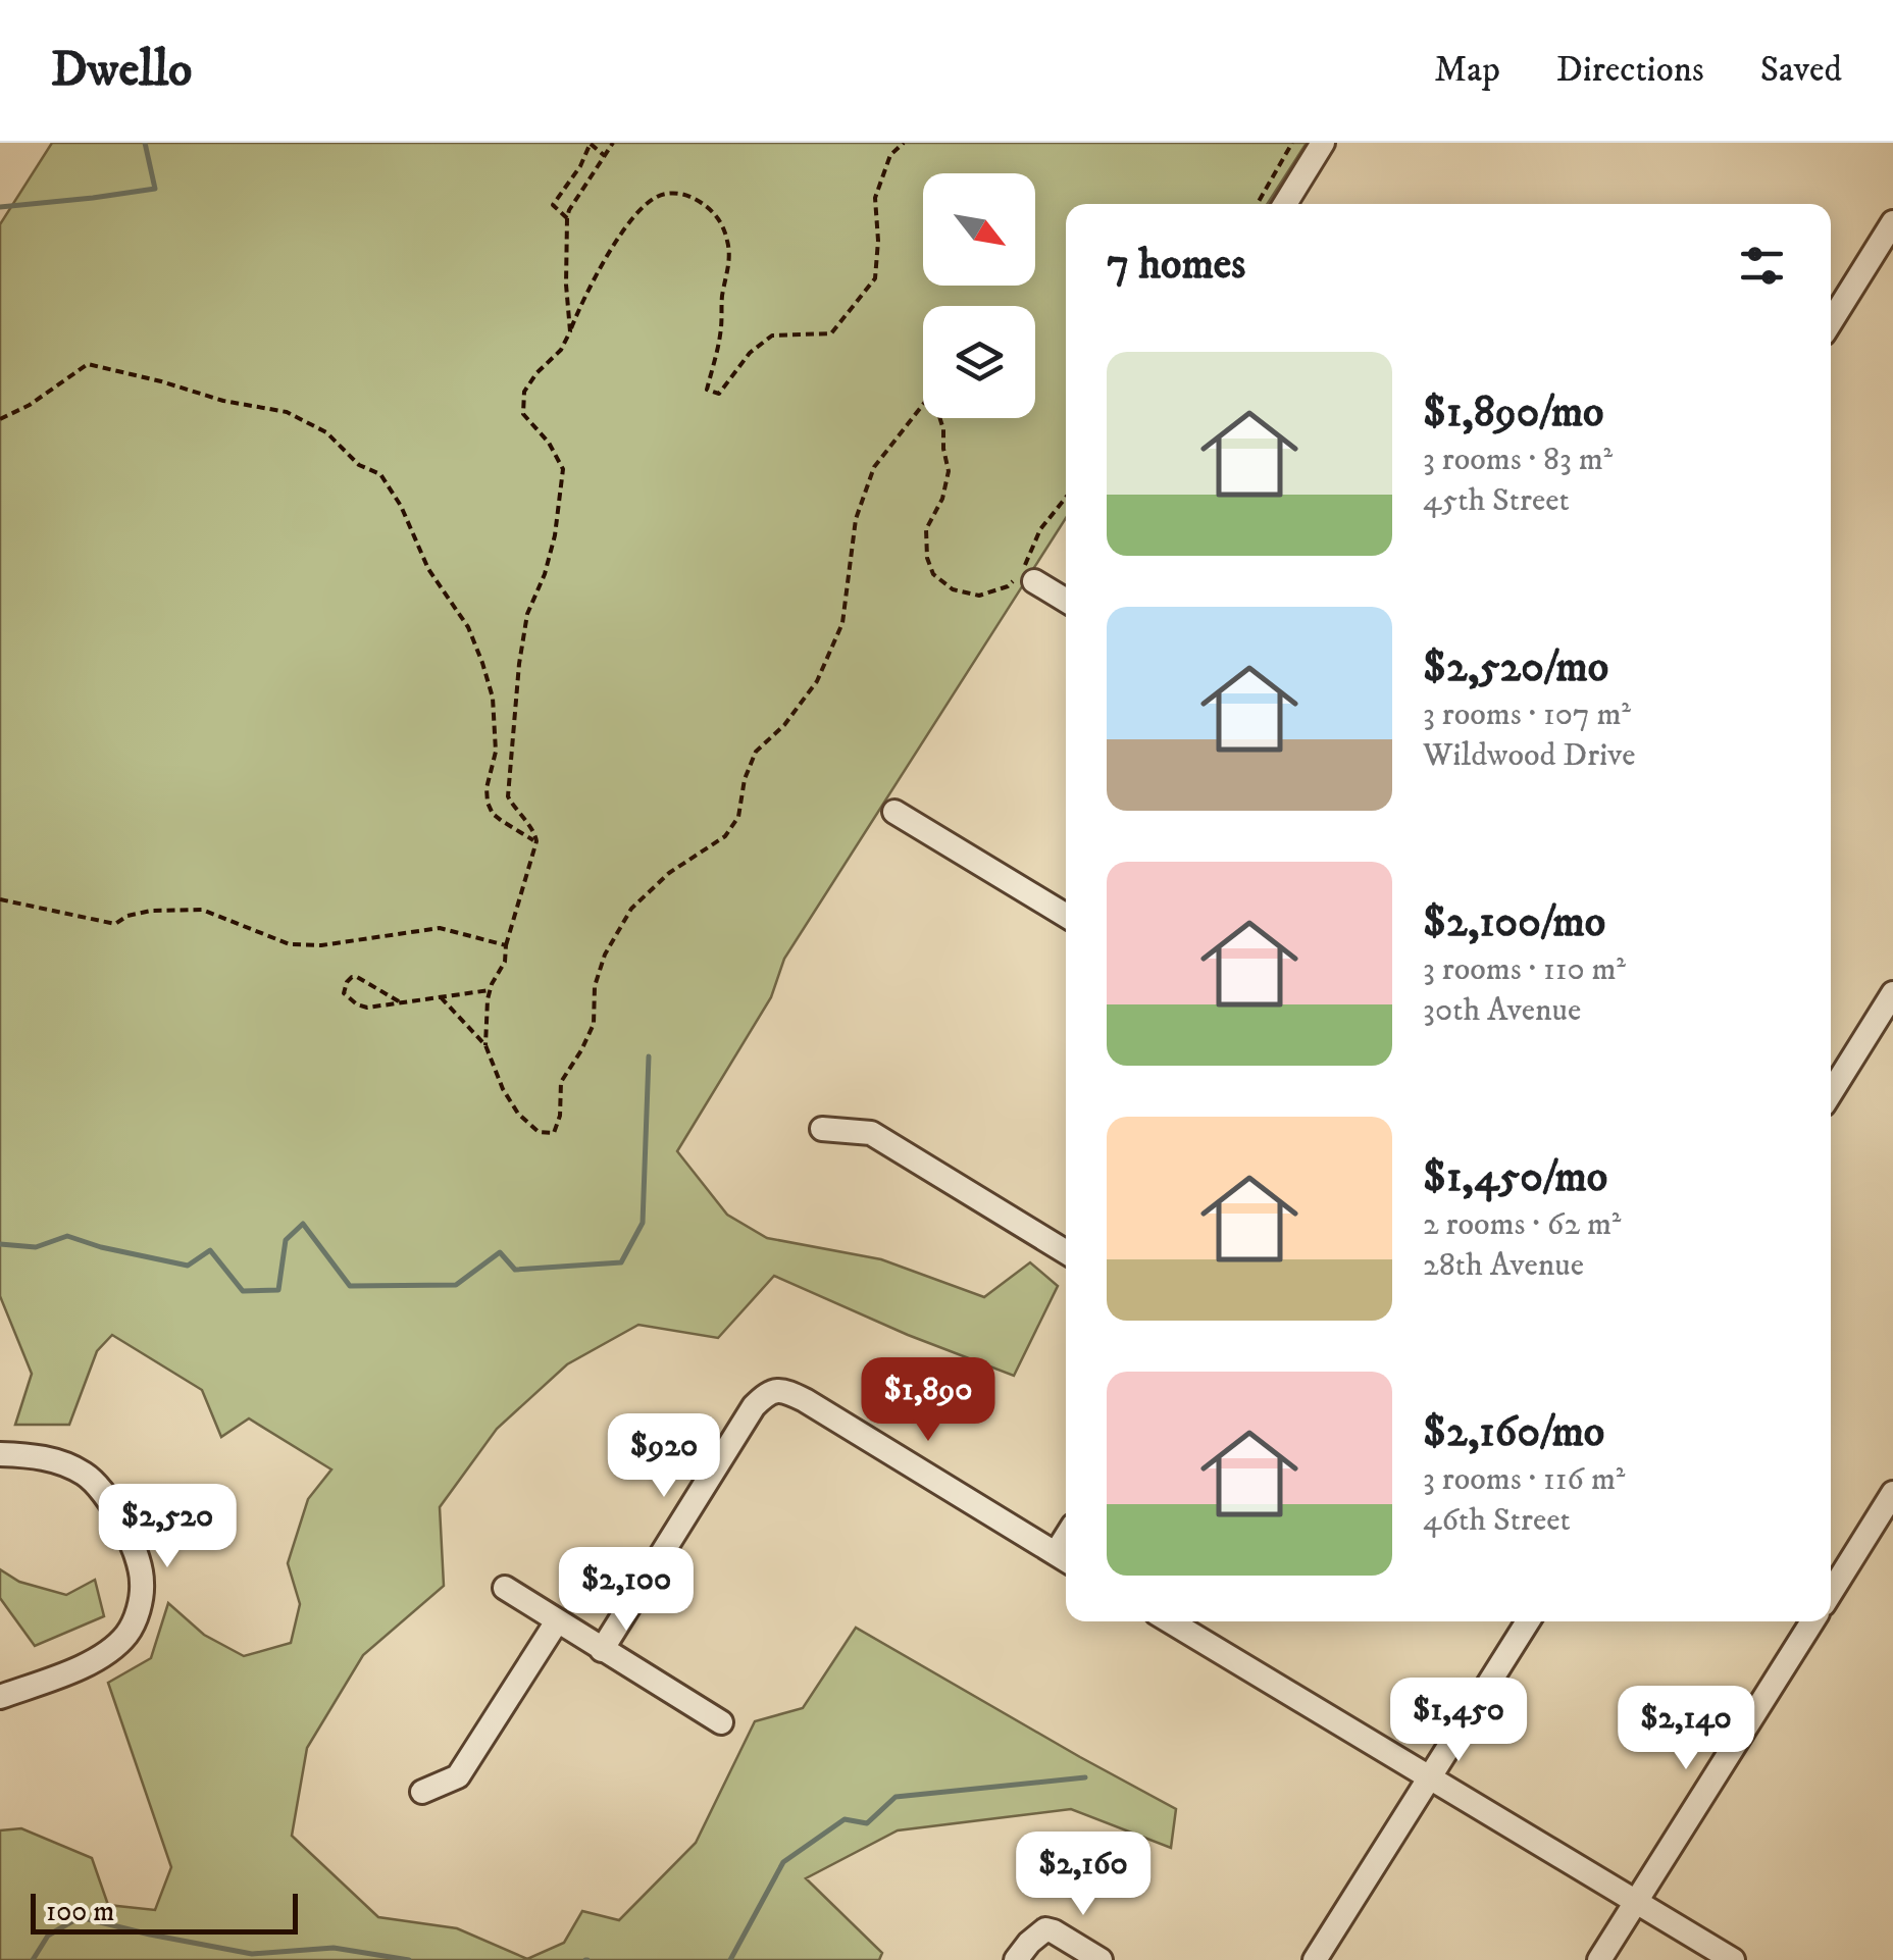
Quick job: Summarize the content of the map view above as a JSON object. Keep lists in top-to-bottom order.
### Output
{
  "scale_bar": "100 m",
  "north": "bottom right",
  "page": {
    "header": "Dwello",
    "nav": ["Map", "Directions", "Saved"],
    "heading": "7 homes",
    "list": [
      {
        "name": "$1,890/mo",
        "note": "3 rooms · 83 m² · 45th Street"
      },
      {
        "name": "$2,520/mo",
        "note": "3 rooms · 107 m² · Wildwood Drive"
      },
      {
        "name": "$2,100/mo",
        "note": "3 rooms · 110 m² · 30th Avenue"
      },
      {
        "name": "$1,450/mo",
        "note": "2 rooms · 62 m² · 28th Avenue"
      },
      {
        "name": "$2,160/mo",
        "note": "3 rooms · 116 m² · 46th Street"
      }
    ],
    "price": [
      "$1,890",
      "$920",
      "$2,520",
      "$2,100",
      "$1,450",
      "$2,140",
      "$2,160"
    ],
    "scale": "100 m"
  }
}
